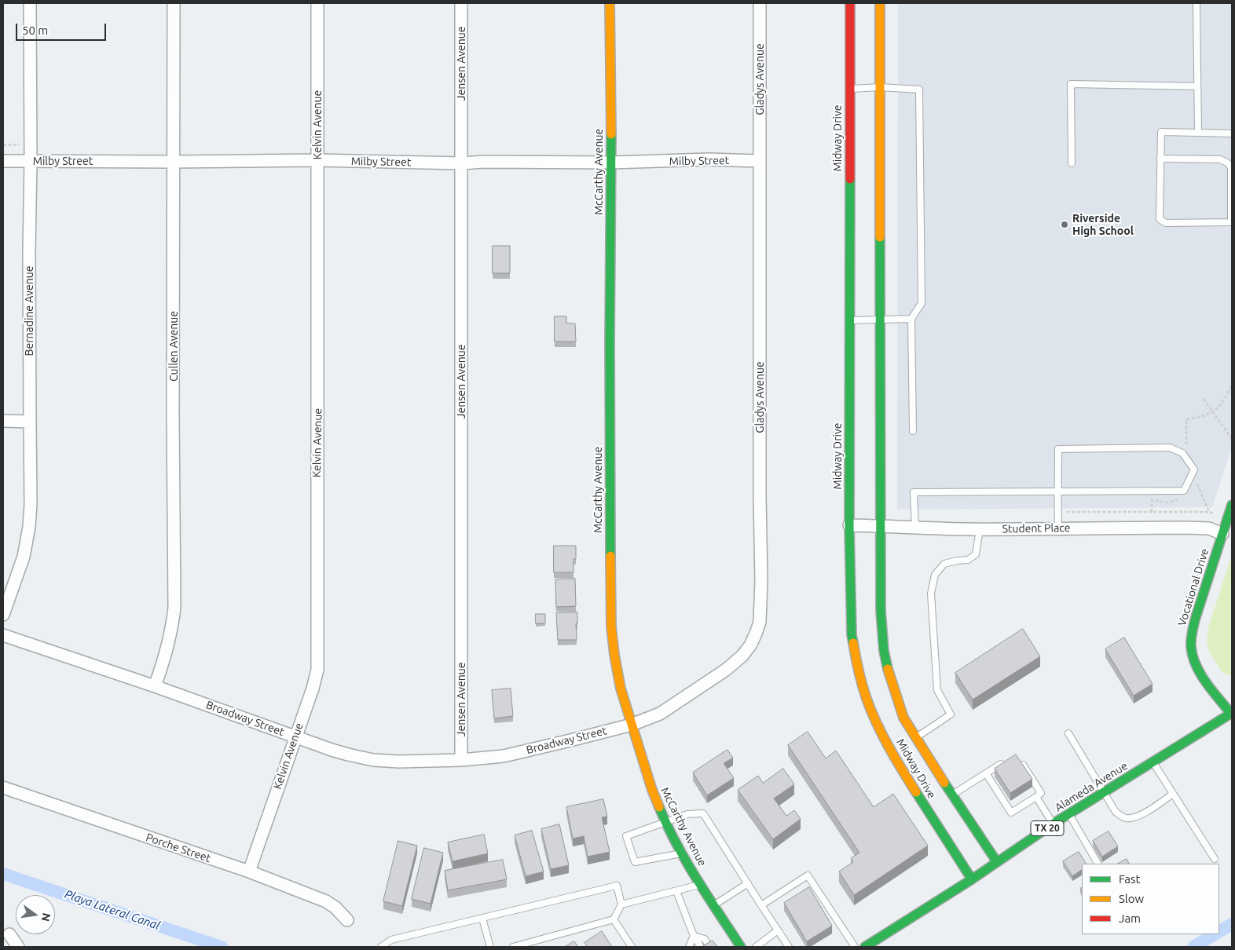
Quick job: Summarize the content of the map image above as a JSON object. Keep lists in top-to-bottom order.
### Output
{
  "streets": {
    "main road": [
      "Midway Drive",
      "McCarthy Avenue",
      "Vocational Drive",
      "Alameda Avenue",
      "TX 20"
    ],
    "street": [
      "Jensen Avenue",
      "Gladys Avenue",
      "Kelvin Avenue",
      "Milby Street",
      "Bernadine Avenue",
      "Cullen Avenue",
      "Student Place",
      "Broadway Street",
      "Porche Street"
    ]
  },
  "crossings": [
    ["Jensen Avenue", "Milby Street"],
    ["Jensen Avenue", "Broadway Street"],
    ["Gladys Avenue", "Milby Street"],
    ["Gladys Avenue", "McCarthy Avenue"],
    ["Gladys Avenue", "Broadway Street"],
    ["Kelvin Avenue", "Milby Street"],
    ["Kelvin Avenue", "Broadway Street"],
    ["Kelvin Avenue", "Porche Street"],
    ["Midway Drive", "Student Place"],
    ["Midway Drive", "Alameda Avenue"],
    ["Milby Street", "McCarthy Avenue"],
    ["Milby Street", "Bernadine Avenue"],
    ["Milby Street", "Cullen Avenue"],
    ["McCarthy Avenue", "Broadway Street"],
    ["Cullen Avenue", "Broadway Street"],
    ["Student Place", "Vocational Drive"],
    ["Vocational Drive", "Alameda Avenue"]
  ],
  "water": ["Playa Lateral Canal"],
  "places": ["Riverside High School"],
  "legend": ["Fast", "Slow", "Jam"],
  "scale_bar": "50 m",
  "north": "right"
}
